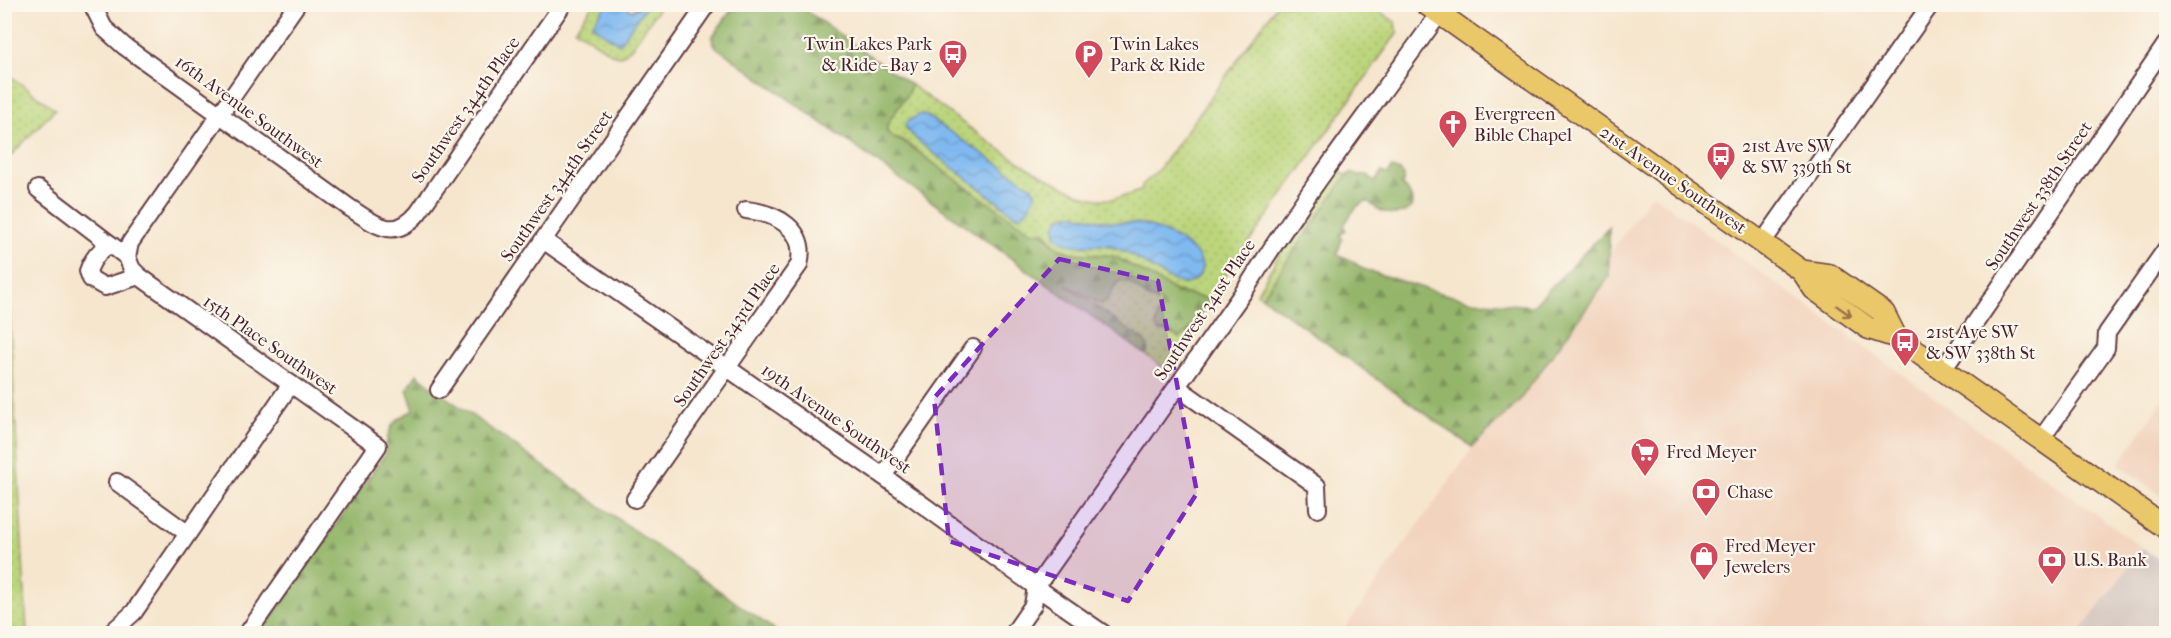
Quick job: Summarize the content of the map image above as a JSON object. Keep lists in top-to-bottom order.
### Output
{
  "streets": {
    "main road": ["21st Avenue Southwest"],
    "street": [
      "Southwest 344th Place",
      "16th Avenue Southwest",
      "Southwest 344th Street",
      "Southwest 338th Street",
      "Southwest 341st Place",
      "Southwest 343rd Place",
      "15th Place Southwest",
      "19th Avenue Southwest"
    ]
  },
  "crossings": [
    ["Southwest 344th Place", "16th Avenue Southwest"],
    ["21st Avenue Southwest", "Southwest 338th Street"],
    ["21st Avenue Southwest", "Southwest 341st Place"],
    ["Southwest 344th Street", "19th Avenue Southwest"],
    ["Southwest 341st Place", "19th Avenue Southwest"],
    ["Southwest 343rd Place", "19th Avenue Southwest"]
  ],
  "places": {
    "bus stop": ["Twin Lakes Park & Ride - Bay 2", "21st Ave SW & SW 339th St", "21st Ave SW & SW 338th St"],
    "parking": ["Twin Lakes Park & Ride"],
    "church": ["Evergreen Bible Chapel"],
    "supermarket": ["Fred Meyer"],
    "bank": ["Chase", "U.S. Bank"],
    "shop": ["Fred Meyer Jewelers"]
  }
}
